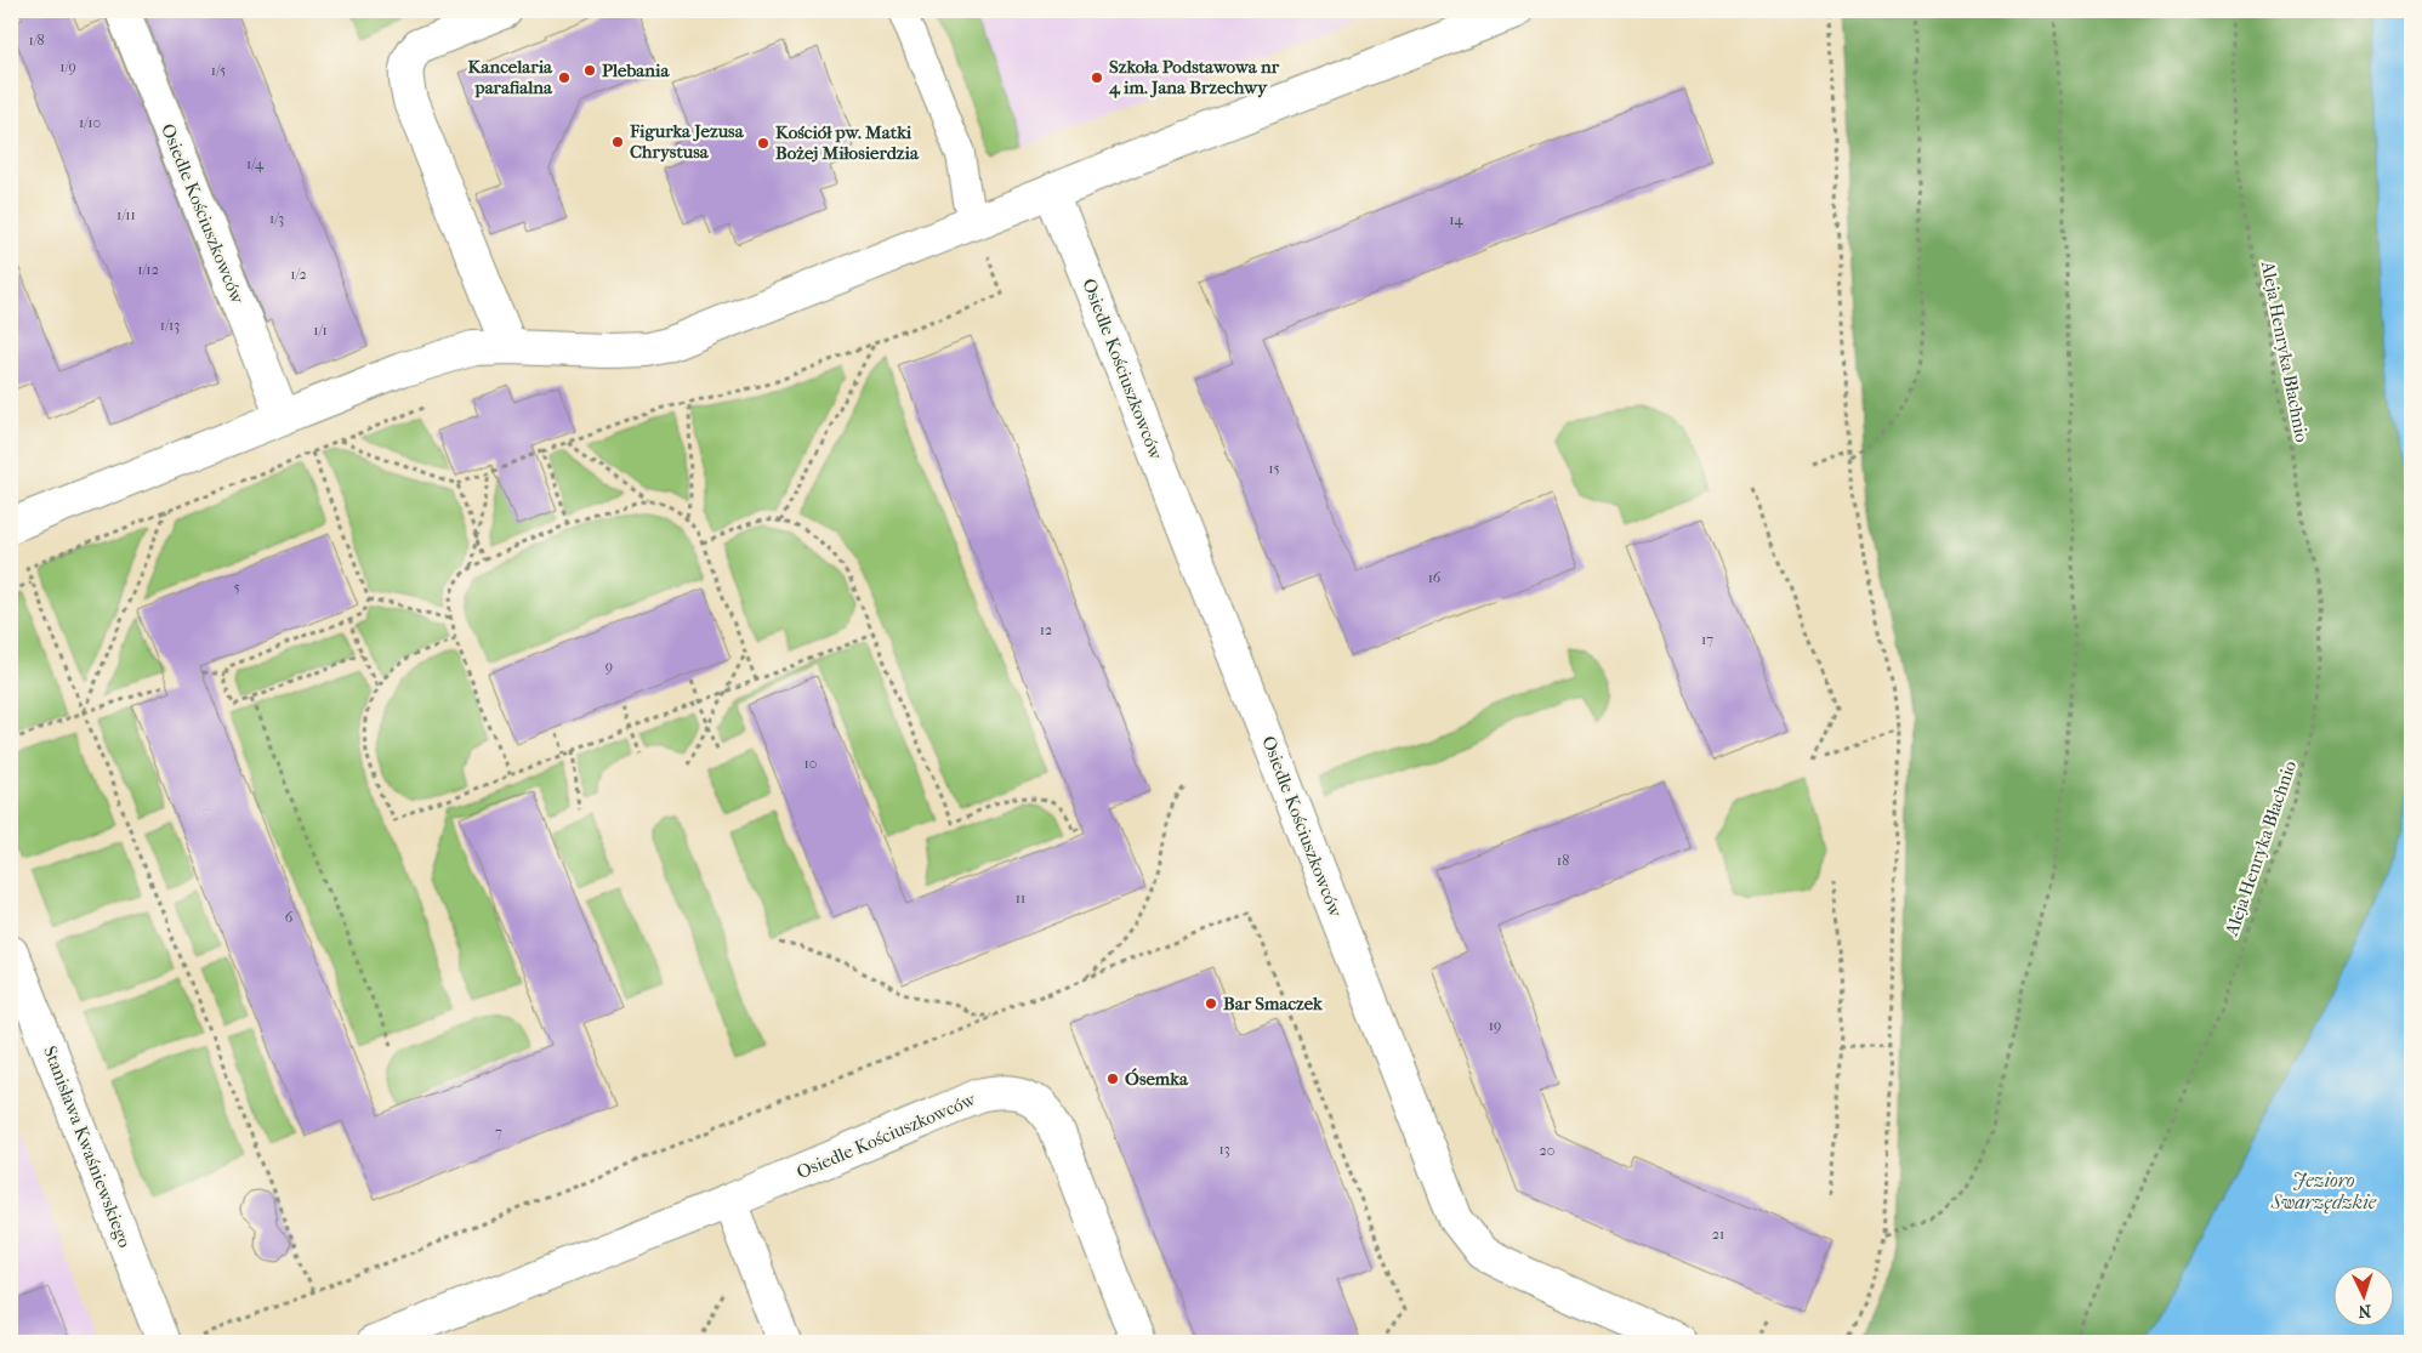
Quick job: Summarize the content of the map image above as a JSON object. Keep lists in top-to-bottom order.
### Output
{
  "streets": {
    "street": ["Osiedle Kościuszkowców", "Stanisława Kwaśniewskiego"],
    "path": ["Aleja Henryka Błachnio"]
  },
  "water": ["Jezioro Swarzędzkie"],
  "places": [
    "Plebania",
    "Kancelaria parafialna",
    "Szkoła Podstawowa nr 4 im. Jana Brzechwy",
    "Figurka Jezusa Chrystusa",
    "Kościół pw. Matki Bożej Miłosierdzia",
    "Bar Smaczek",
    "Ósemka"
  ],
  "house_numbers": [
    "1/8",
    "1/9",
    "1/5",
    "1/10",
    "1/4",
    "1/11",
    "1/3",
    "14",
    "1/12",
    "1/2",
    "1/13",
    "1/1",
    "15",
    "16",
    "5",
    "12",
    "17",
    "9",
    "10",
    "18",
    "11",
    "6",
    "19",
    "7",
    "13",
    "20",
    "21"
  ],
  "north": "bottom"
}
